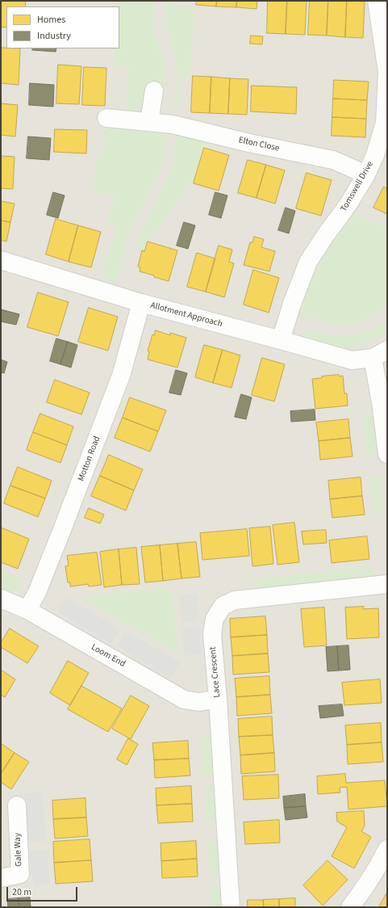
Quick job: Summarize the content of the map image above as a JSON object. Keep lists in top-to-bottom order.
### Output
{
  "streets": {
    "street": [
      "Elton Close",
      "Tomswell Drive",
      "Allotment Approach",
      "Motton Road",
      "Loom End",
      "Lace Crescent",
      "Gale Way"
    ]
  },
  "crossings": [
    ["Elton Close", "Tomswell Drive"],
    ["Tomswell Drive", "Allotment Approach"],
    ["Allotment Approach", "Motton Road"],
    ["Motton Road", "Loom End"],
    ["Loom End", "Lace Crescent"]
  ],
  "legend": ["Homes", "Industry"],
  "scale_bar": "20 m"
}
